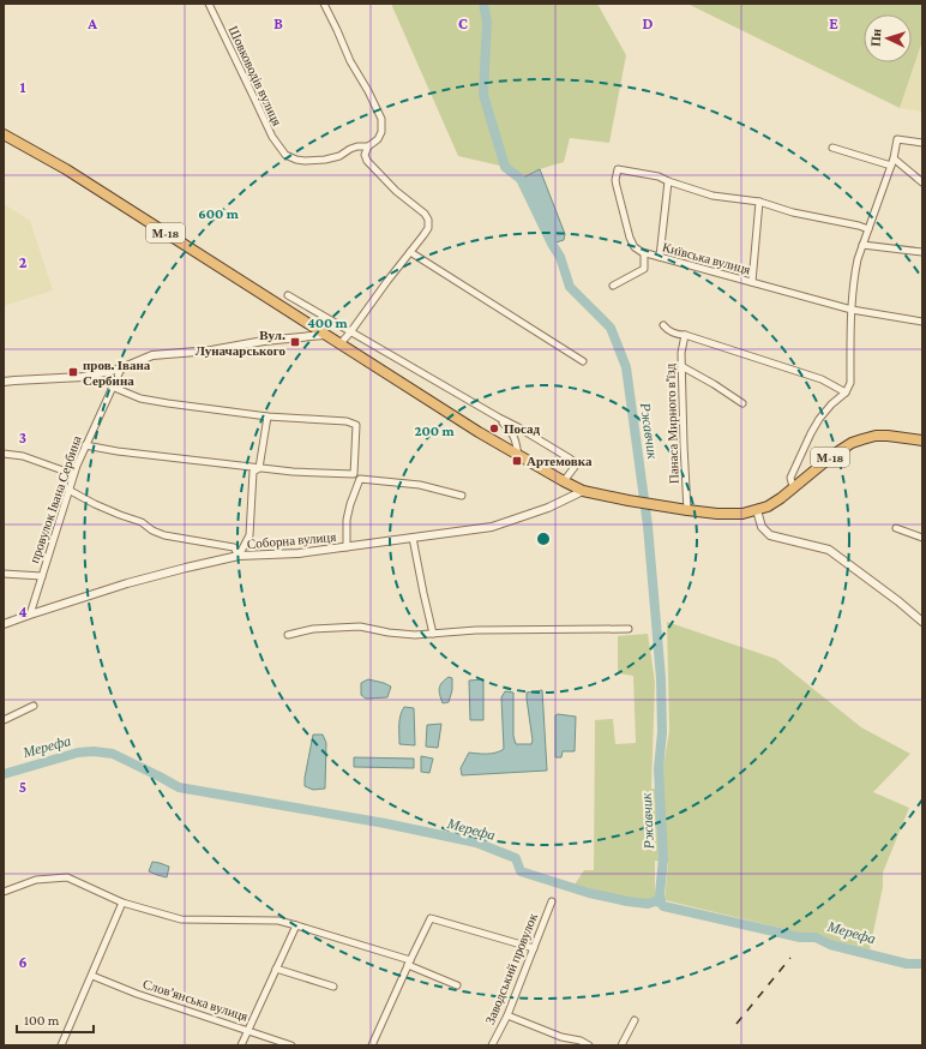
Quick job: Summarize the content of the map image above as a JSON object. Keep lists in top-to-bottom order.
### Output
{
  "streets": {
    "highway": ["М-18"],
    "street": [
      "Шовководів вулиця",
      "Київська вулиця",
      "Панаса Мирного в'їзд",
      "провулок Івана Сербина",
      "Соборна вулиця",
      "Заводський провулок",
      "Слов’янська вулиця"
    ]
  },
  "crossings": [
    ["М-18", "Панаса Мирного в'їзд"],
    ["М-18", "Соборна вулиця"],
    ["провулок Івана Сербина", "Соборна вулиця"]
  ],
  "water": ["Ржавчик", "Мерефа"],
  "places": {
    "transit": ["Вул. Луначарського", "пров. Івана Сербина", "Артемовка"],
    "other": ["Посад"]
  },
  "scale_bar": "100 m",
  "north": "left",
  "grid": {
    "columns": [
      "A",
      "B",
      "C",
      "D",
      "E"
    ],
    "rows": [
      "1",
      "2",
      "3",
      "4",
      "5",
      "6"
    ]
  },
  "rings": ["600 m", "400 m", "200 m"]
}
